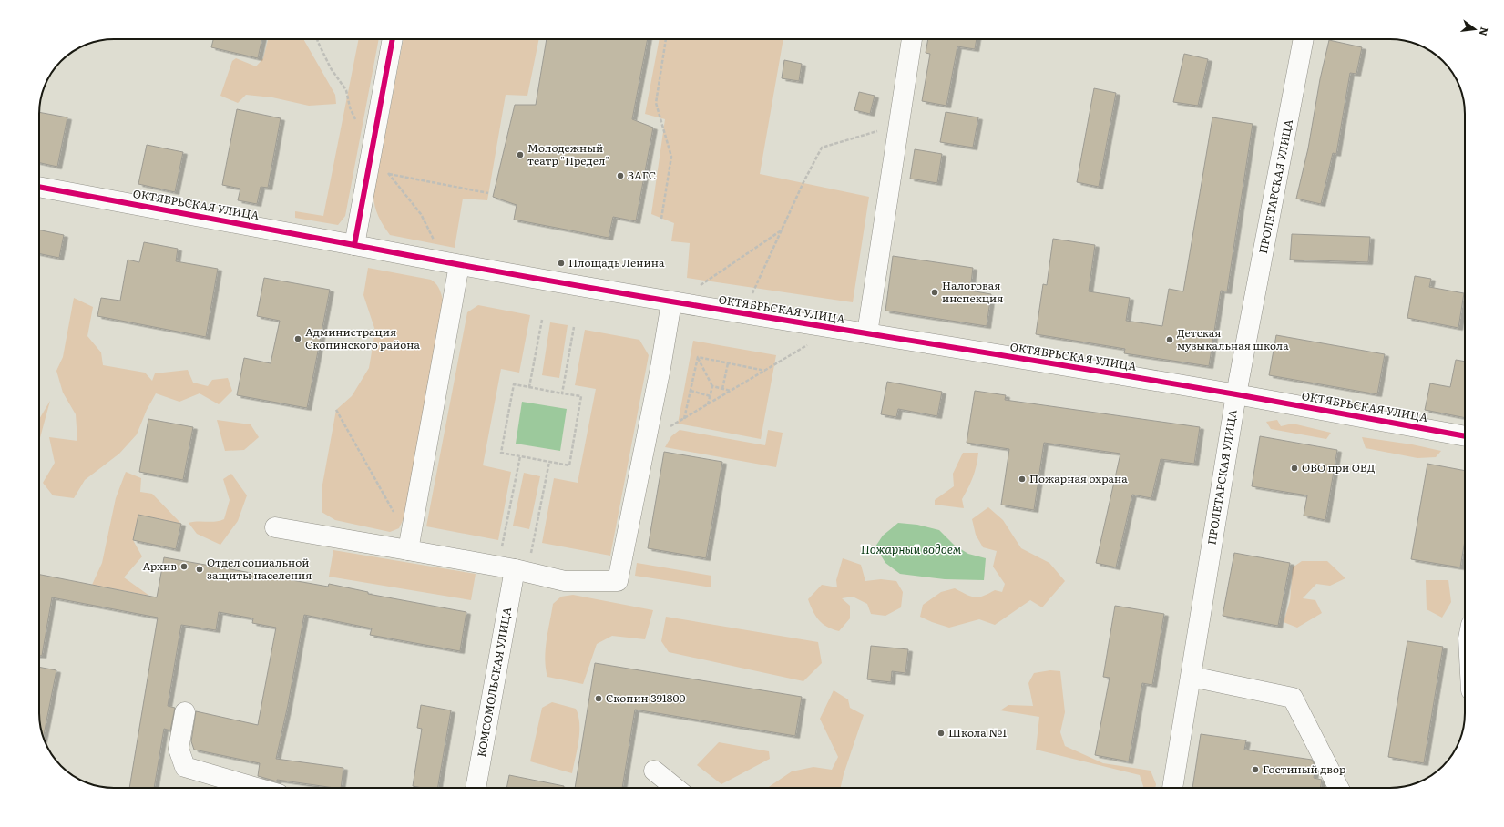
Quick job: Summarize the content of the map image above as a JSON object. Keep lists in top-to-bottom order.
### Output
{
  "streets": {
    "street": ["ПРОЛЕТАРСКАЯ УЛИЦА", "ОКТЯБРЬСКАЯ УЛИЦА", "КОМСОМОЛЬСКАЯ УЛИЦА"]
  },
  "crossings": [
    ["ПРОЛЕТАРСКАЯ УЛИЦА", "ОКТЯБРЬСКАЯ УЛИЦА"]
  ],
  "water": ["Пожарный водоем"],
  "places": [
    "Молодежный театр \"Предел\"",
    "ЗАГС",
    "Площадь Ленина",
    "Налоговая инспекция",
    "Администрация Скопинского района",
    "Детская музыкальная школа",
    "ОВО при ОВД",
    "Пожарная охрана",
    "Архив",
    "Отдел социальной защиты населения",
    "Скопин 391800",
    "Школа №1",
    "Гостиный двор"
  ],
  "north": "right"
}
